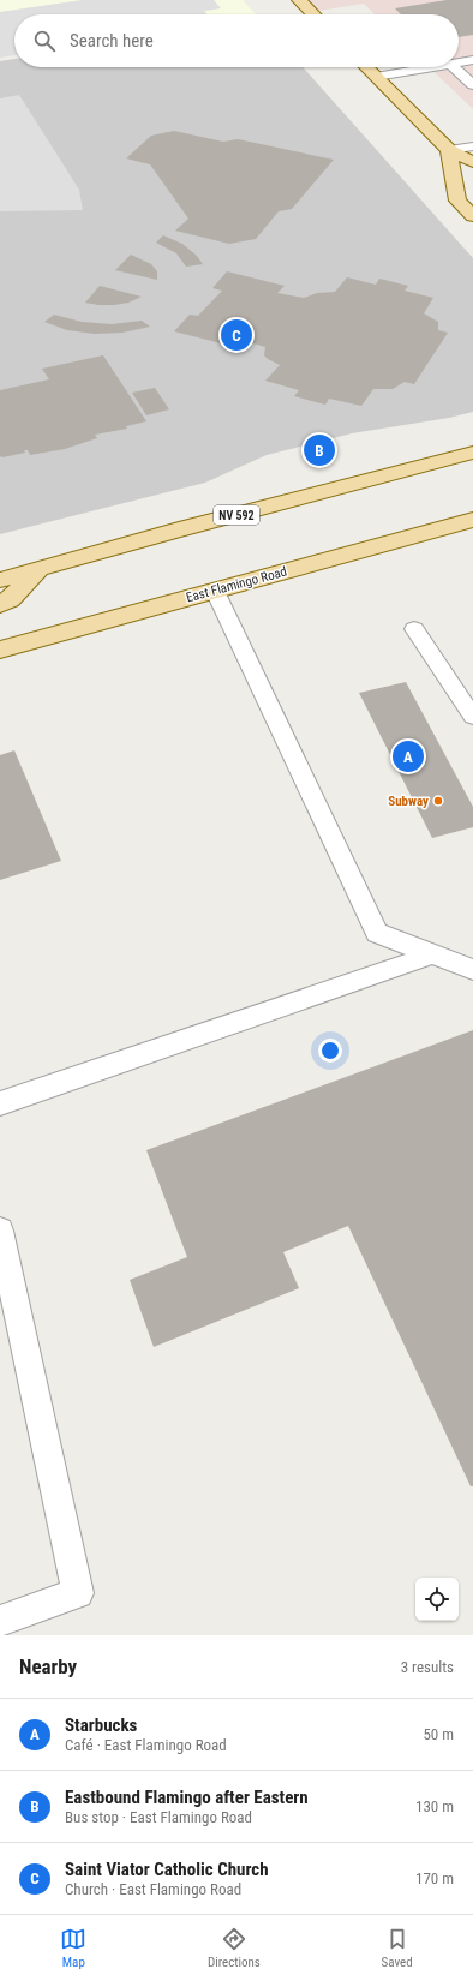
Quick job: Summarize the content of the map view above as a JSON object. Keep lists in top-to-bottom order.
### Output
{
  "streets": {
    "main road": ["NV 592", "East Flamingo Road"]
  },
  "places": ["Subway"],
  "page": {
    "search": "Search here",
    "pins": ["C", "B", "A"],
    "heading": ["Nearby", "3 results"],
    "list": [
      {
        "mark": "A",
        "name": "Starbucks",
        "note": "Café · East Flamingo Road",
        "value": "50 m"
      },
      {
        "mark": "B",
        "name": "Eastbound Flamingo after Eastern",
        "note": "Bus stop · East Flamingo Road",
        "value": "130 m"
      },
      {
        "mark": "C",
        "name": "Saint Viator Catholic Church",
        "note": "Church · East Flamingo Road",
        "value": "170 m"
      }
    ],
    "nav": ["Map", "Directions", "Saved"]
  }
}
